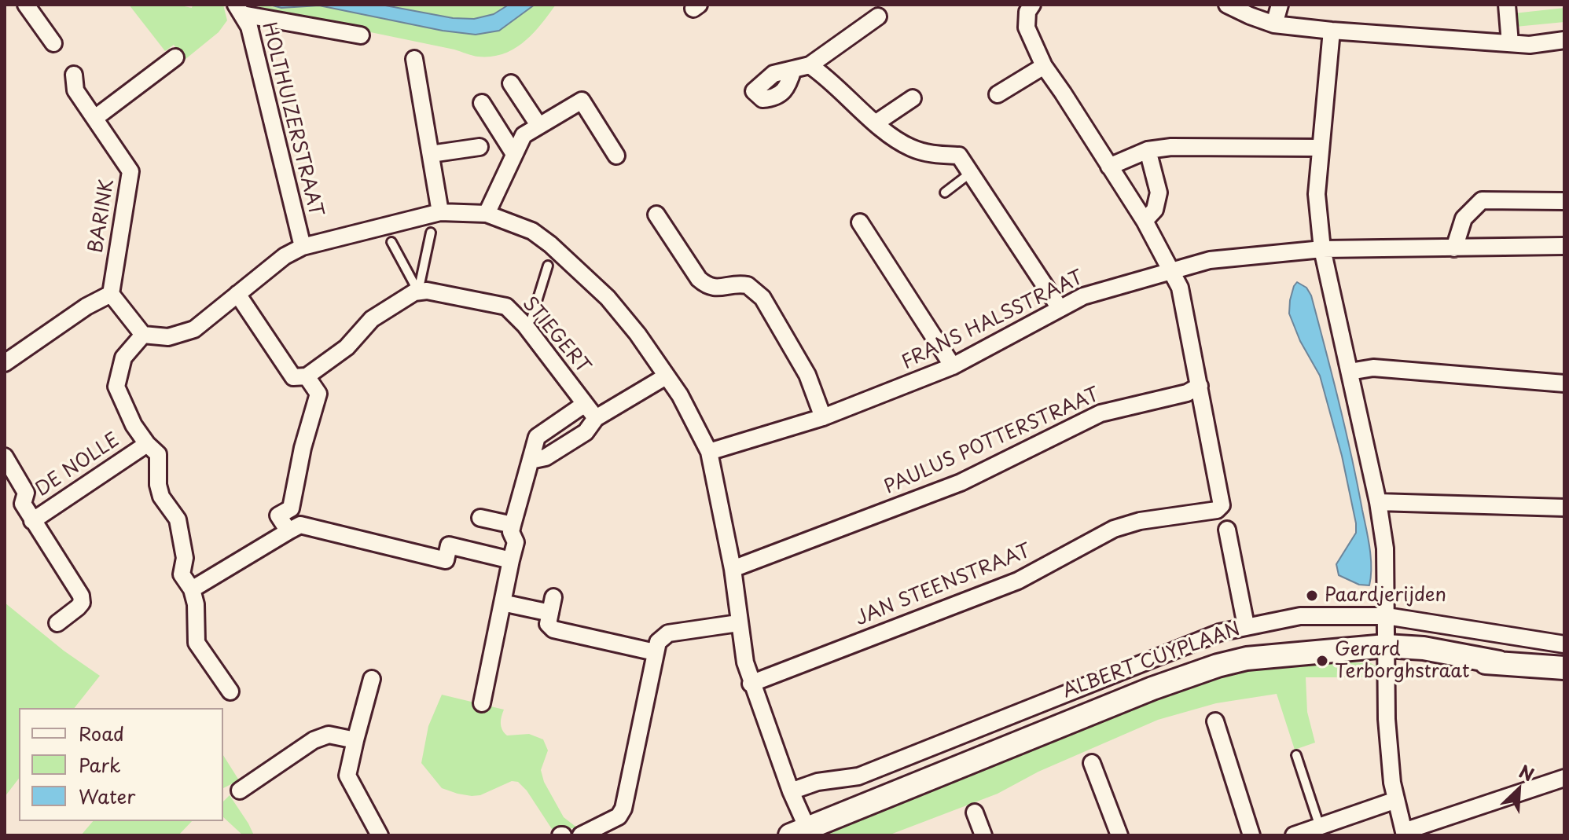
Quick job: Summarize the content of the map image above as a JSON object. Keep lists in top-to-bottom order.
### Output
{
  "streets": {
    "street": [
      "HOLTHUIZERSTRAAT",
      "BARINK",
      "FRANS HALSSTRAAT",
      "STIEGERT",
      "PAULUS POTTERSTRAAT",
      "DE NOLLE",
      "JAN STEENSTRAAT",
      "ALBERT CUYPLAAN"
    ]
  },
  "crossings": [
    ["PAULUS POTTERSTRAAT", "JAN STEENSTRAAT"]
  ],
  "places": ["Paardjerijden", "Gerard Terborghstraat"],
  "legend": ["Road", "Park", "Water"],
  "north": "top right"
}
